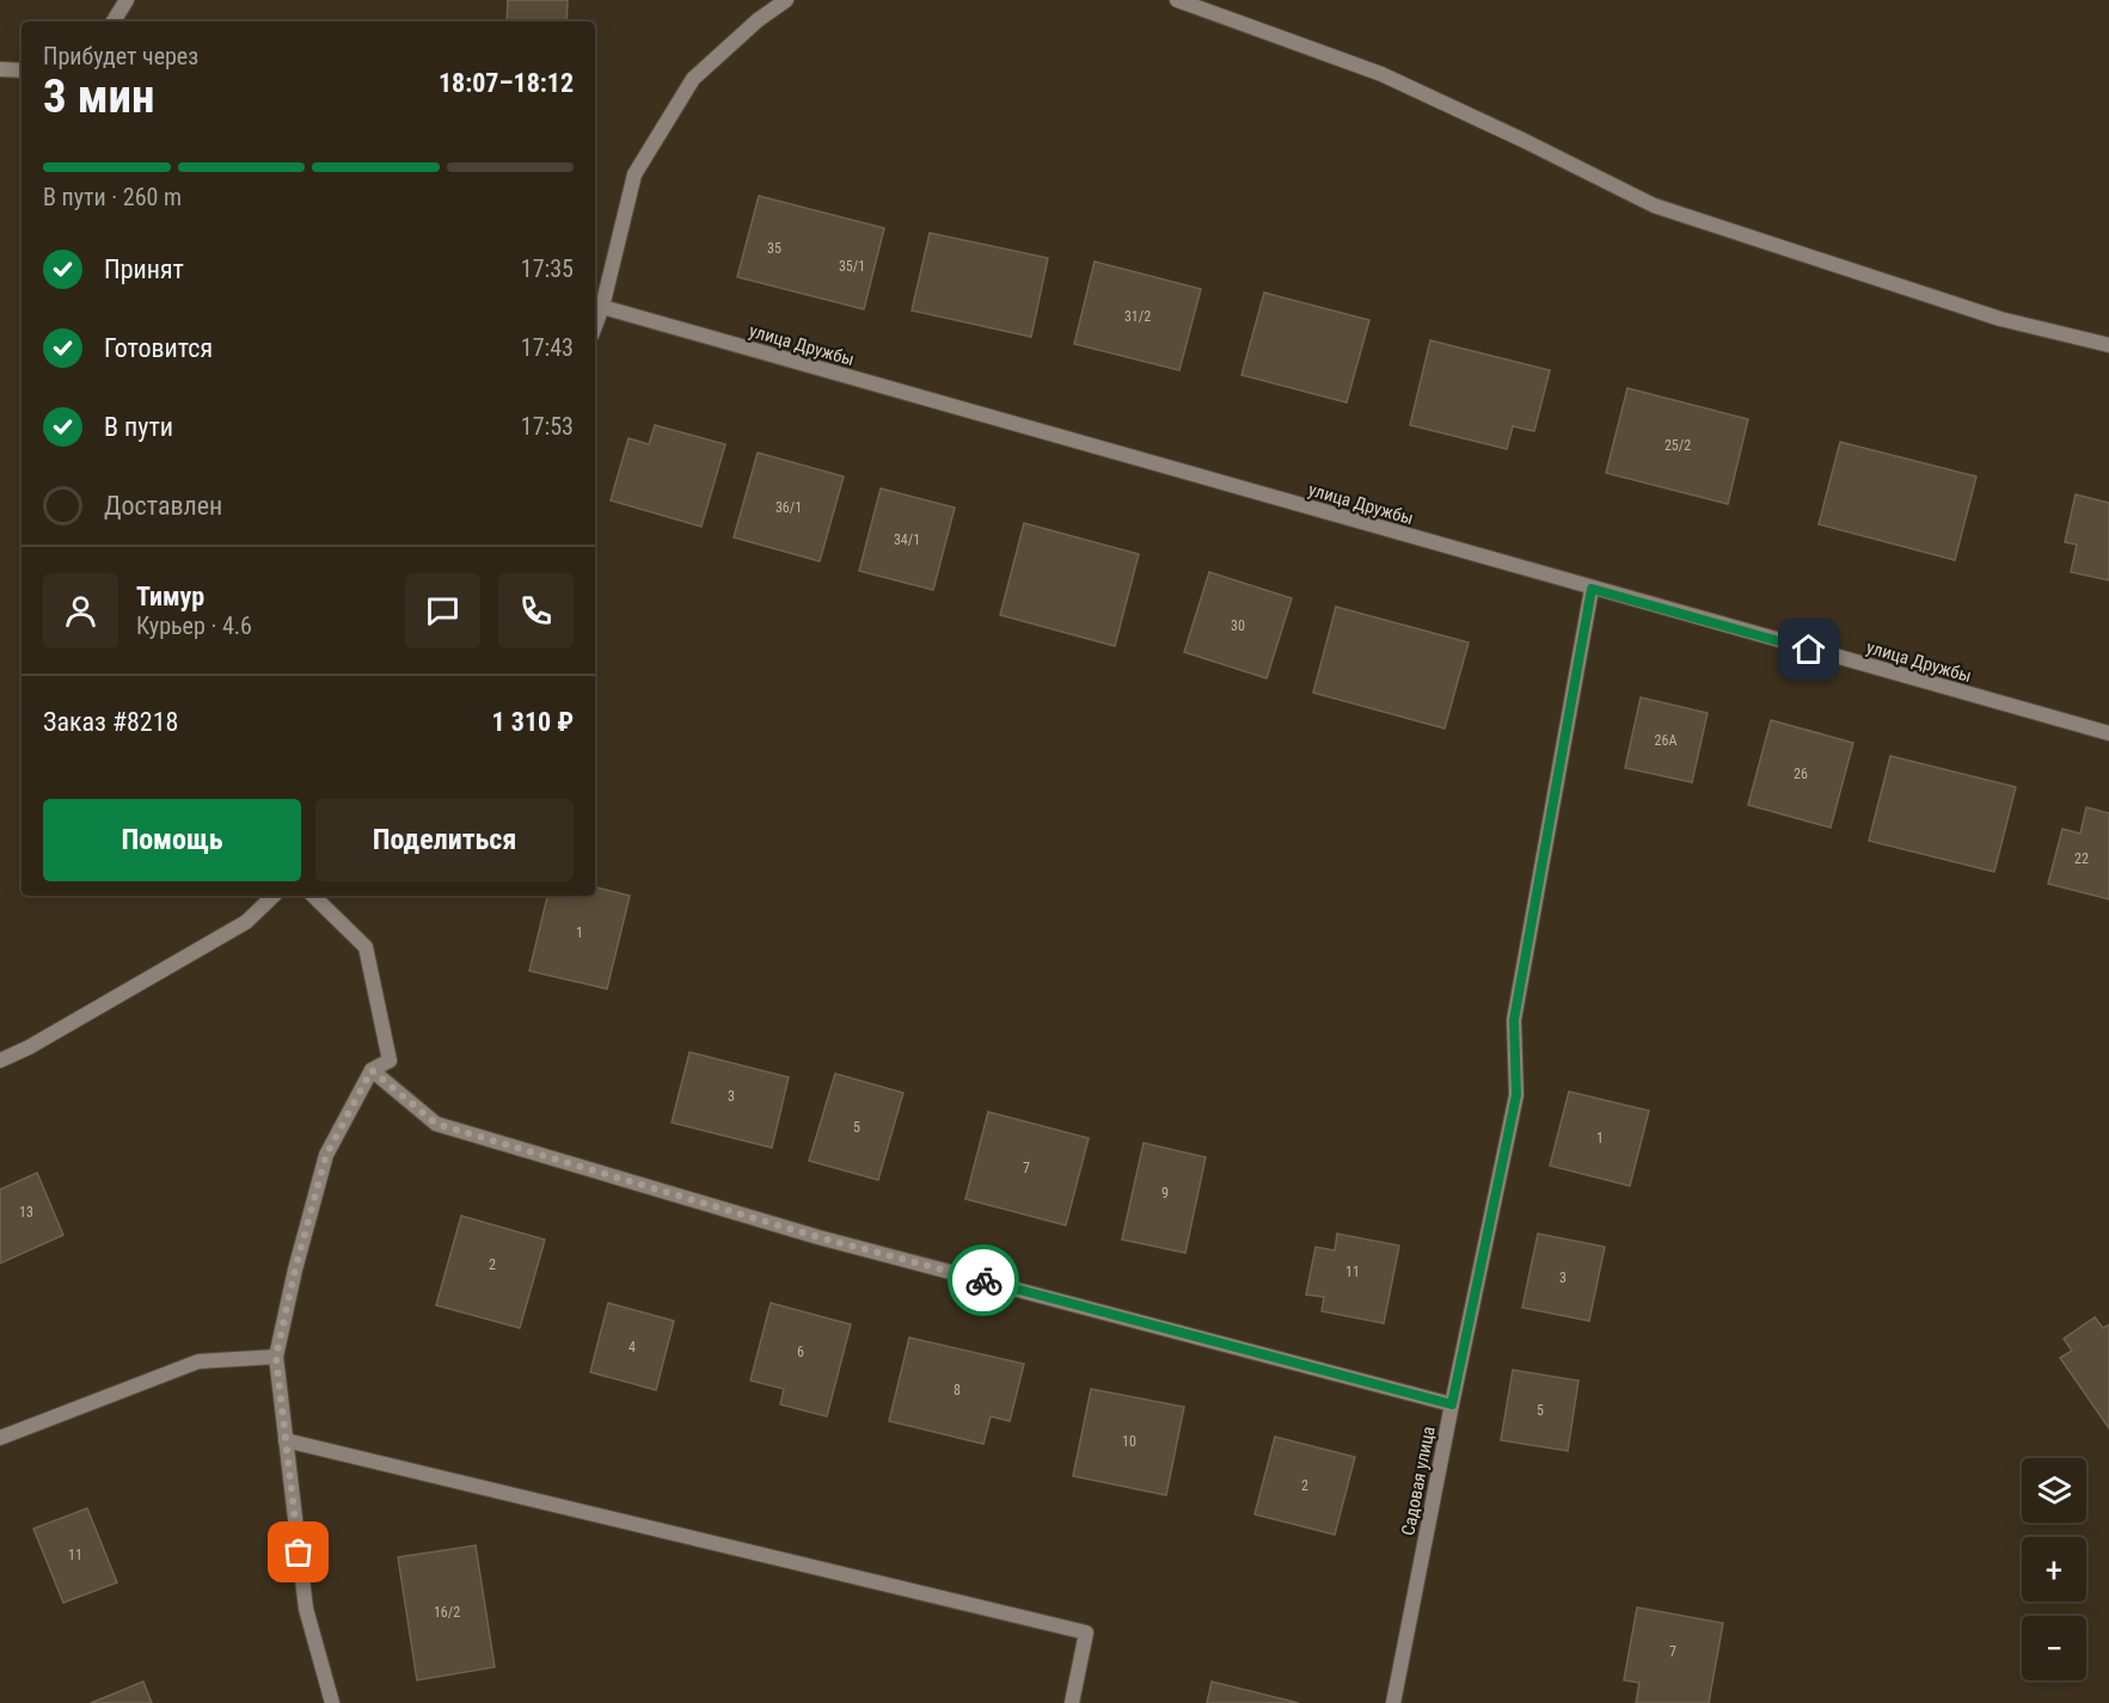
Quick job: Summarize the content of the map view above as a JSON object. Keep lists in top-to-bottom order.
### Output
{
  "streets": {
    "street": ["улица Дружбы", "Садовая улица"]
  },
  "crossings": [
    ["улица Дружбы", "Садовая улица"]
  ],
  "house_numbers": [
    "35",
    "35/1",
    "31/2",
    "25/2",
    "36/1",
    "34/1",
    "30",
    "26А",
    "26",
    "22",
    "1",
    "3",
    "5",
    "1",
    "7",
    "9",
    "13",
    "2",
    "11",
    "3",
    "4",
    "6",
    "8",
    "5",
    "10",
    "2",
    "11",
    "16/2",
    "7"
  ],
  "page": {
    "heading": ["3 мин", "Прибудет через", "18:07–18:12"],
    "panel": [
      "Тимур",
      "Курьер · 4.6",
      "Заказ #8218",
      "1 310 ₽"
    ],
    "bar": "В пути · 260 m",
    "list": [
      ["Принят", "17:35"],
      ["Готовится", "17:43"],
      ["В пути", "17:53"],
      "Доставлен"
    ],
    "buttons": ["Помощь", "Поделиться"],
    "map_buttons": ["+", "−"]
  }
}
